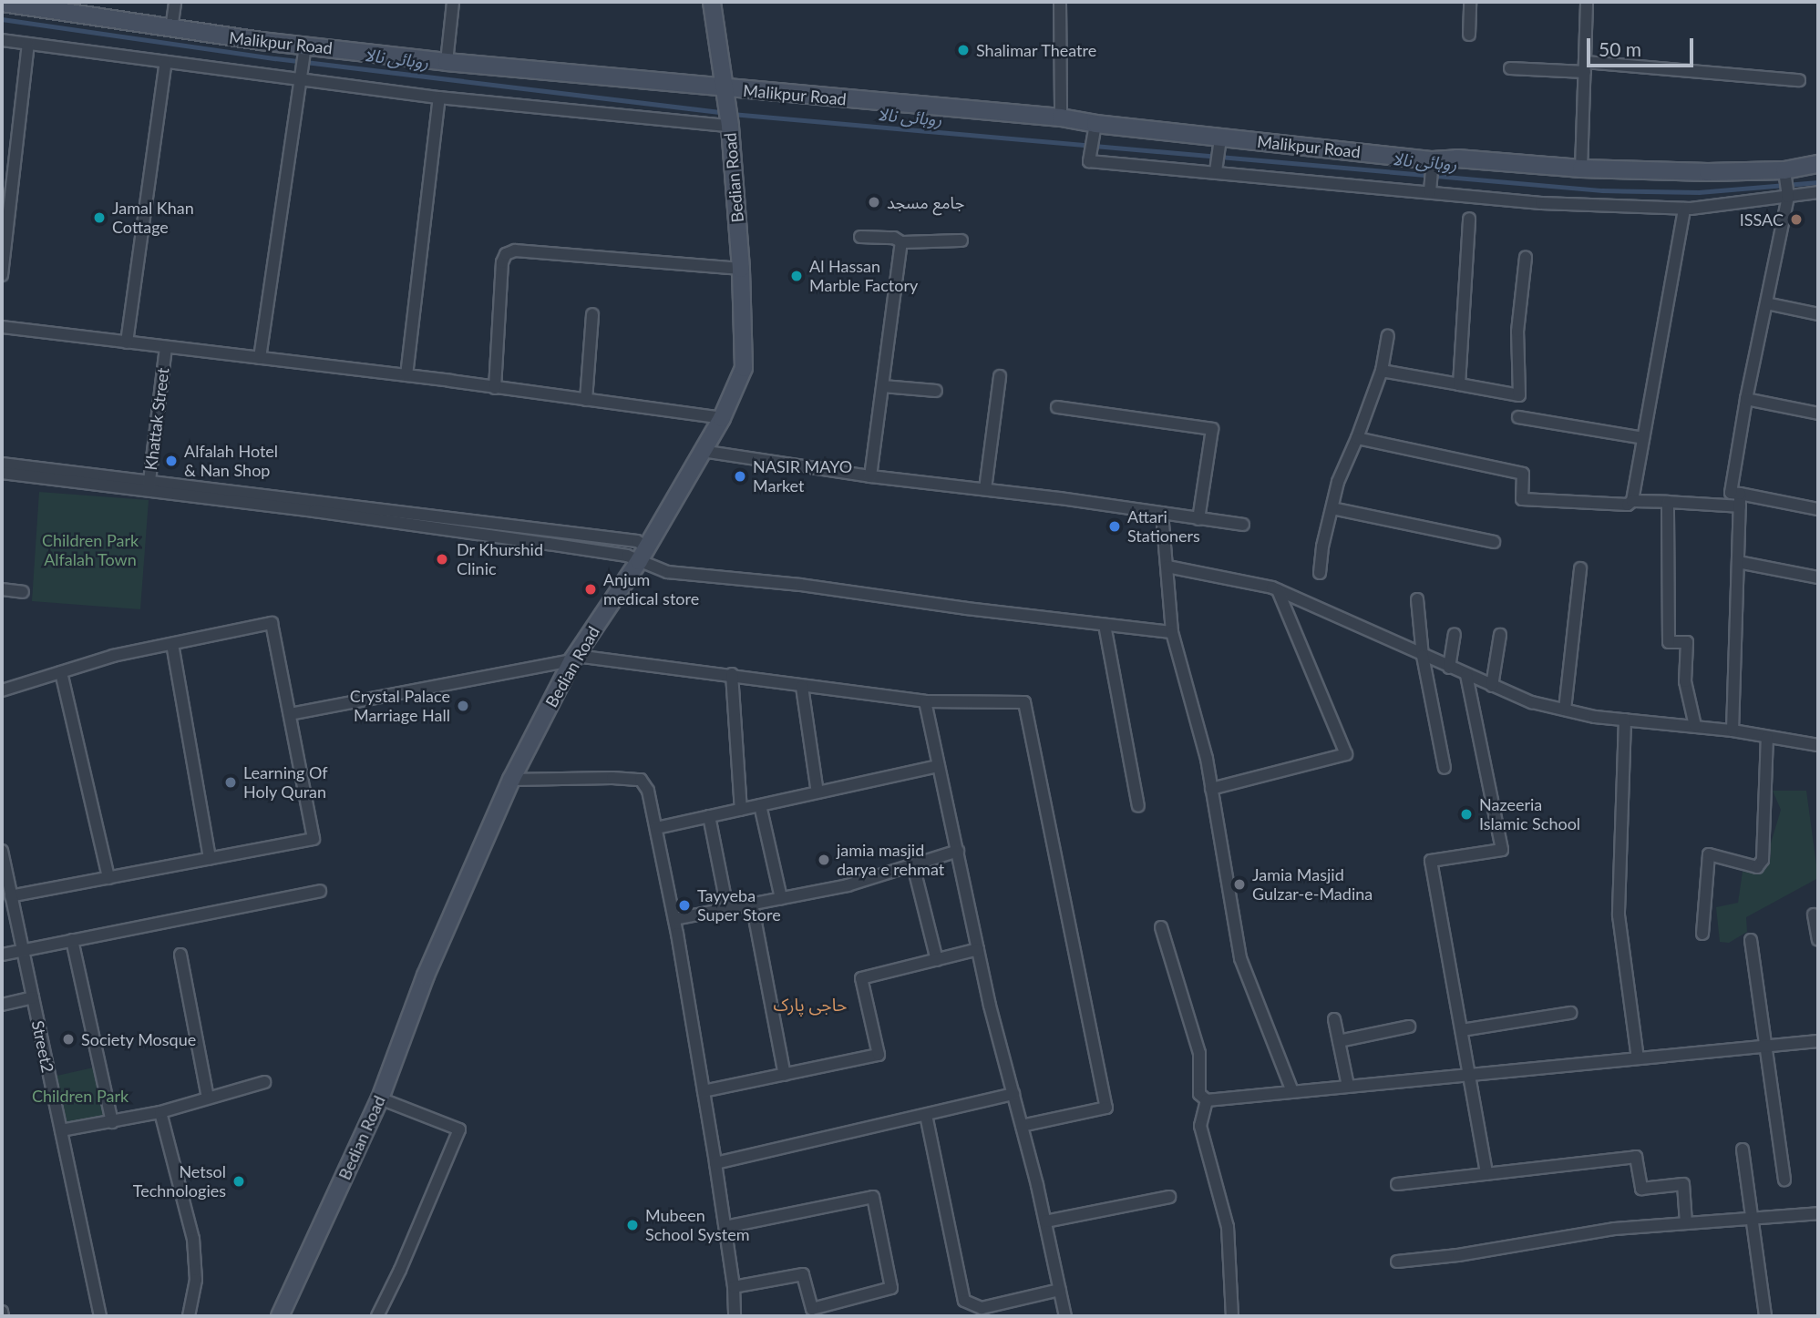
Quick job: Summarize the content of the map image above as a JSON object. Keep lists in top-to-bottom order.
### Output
{
  "streets": {
    "street": [
      "Malikpur Road",
      "Bedian Road",
      "Khattak Street",
      "Street2"
    ]
  },
  "crossings": [
    ["Malikpur Road", "Bedian Road"]
  ],
  "districts": ["حاجی پارک"],
  "water": ["روہائی نالا"],
  "parks": ["Children Park Alfalah Town", "Children Park"],
  "places": [
    "Shalimar Theatre",
    "جامع مسجد",
    "Jamal Khan Cottage",
    "ISSAC",
    "Al Hassan Marble Factory",
    "Alfalah Hotel & Nan Shop",
    "NASIR MAYO Market",
    "Attari Stationers",
    "Dr Khurshid Clinic",
    "Anjum medical store",
    "Crystal Palace Marriage Hall",
    "Learning Of Holy Quran",
    "Nazeeria Islamic School",
    "jamia masjid darya e rehmat",
    "Jamia Masjid Gulzar-e-Madina",
    "Tayyeba Super Store",
    "Society Mosque",
    "Netsol Technologies",
    "Mubeen School System"
  ],
  "scale_bar": "50 m"
}
